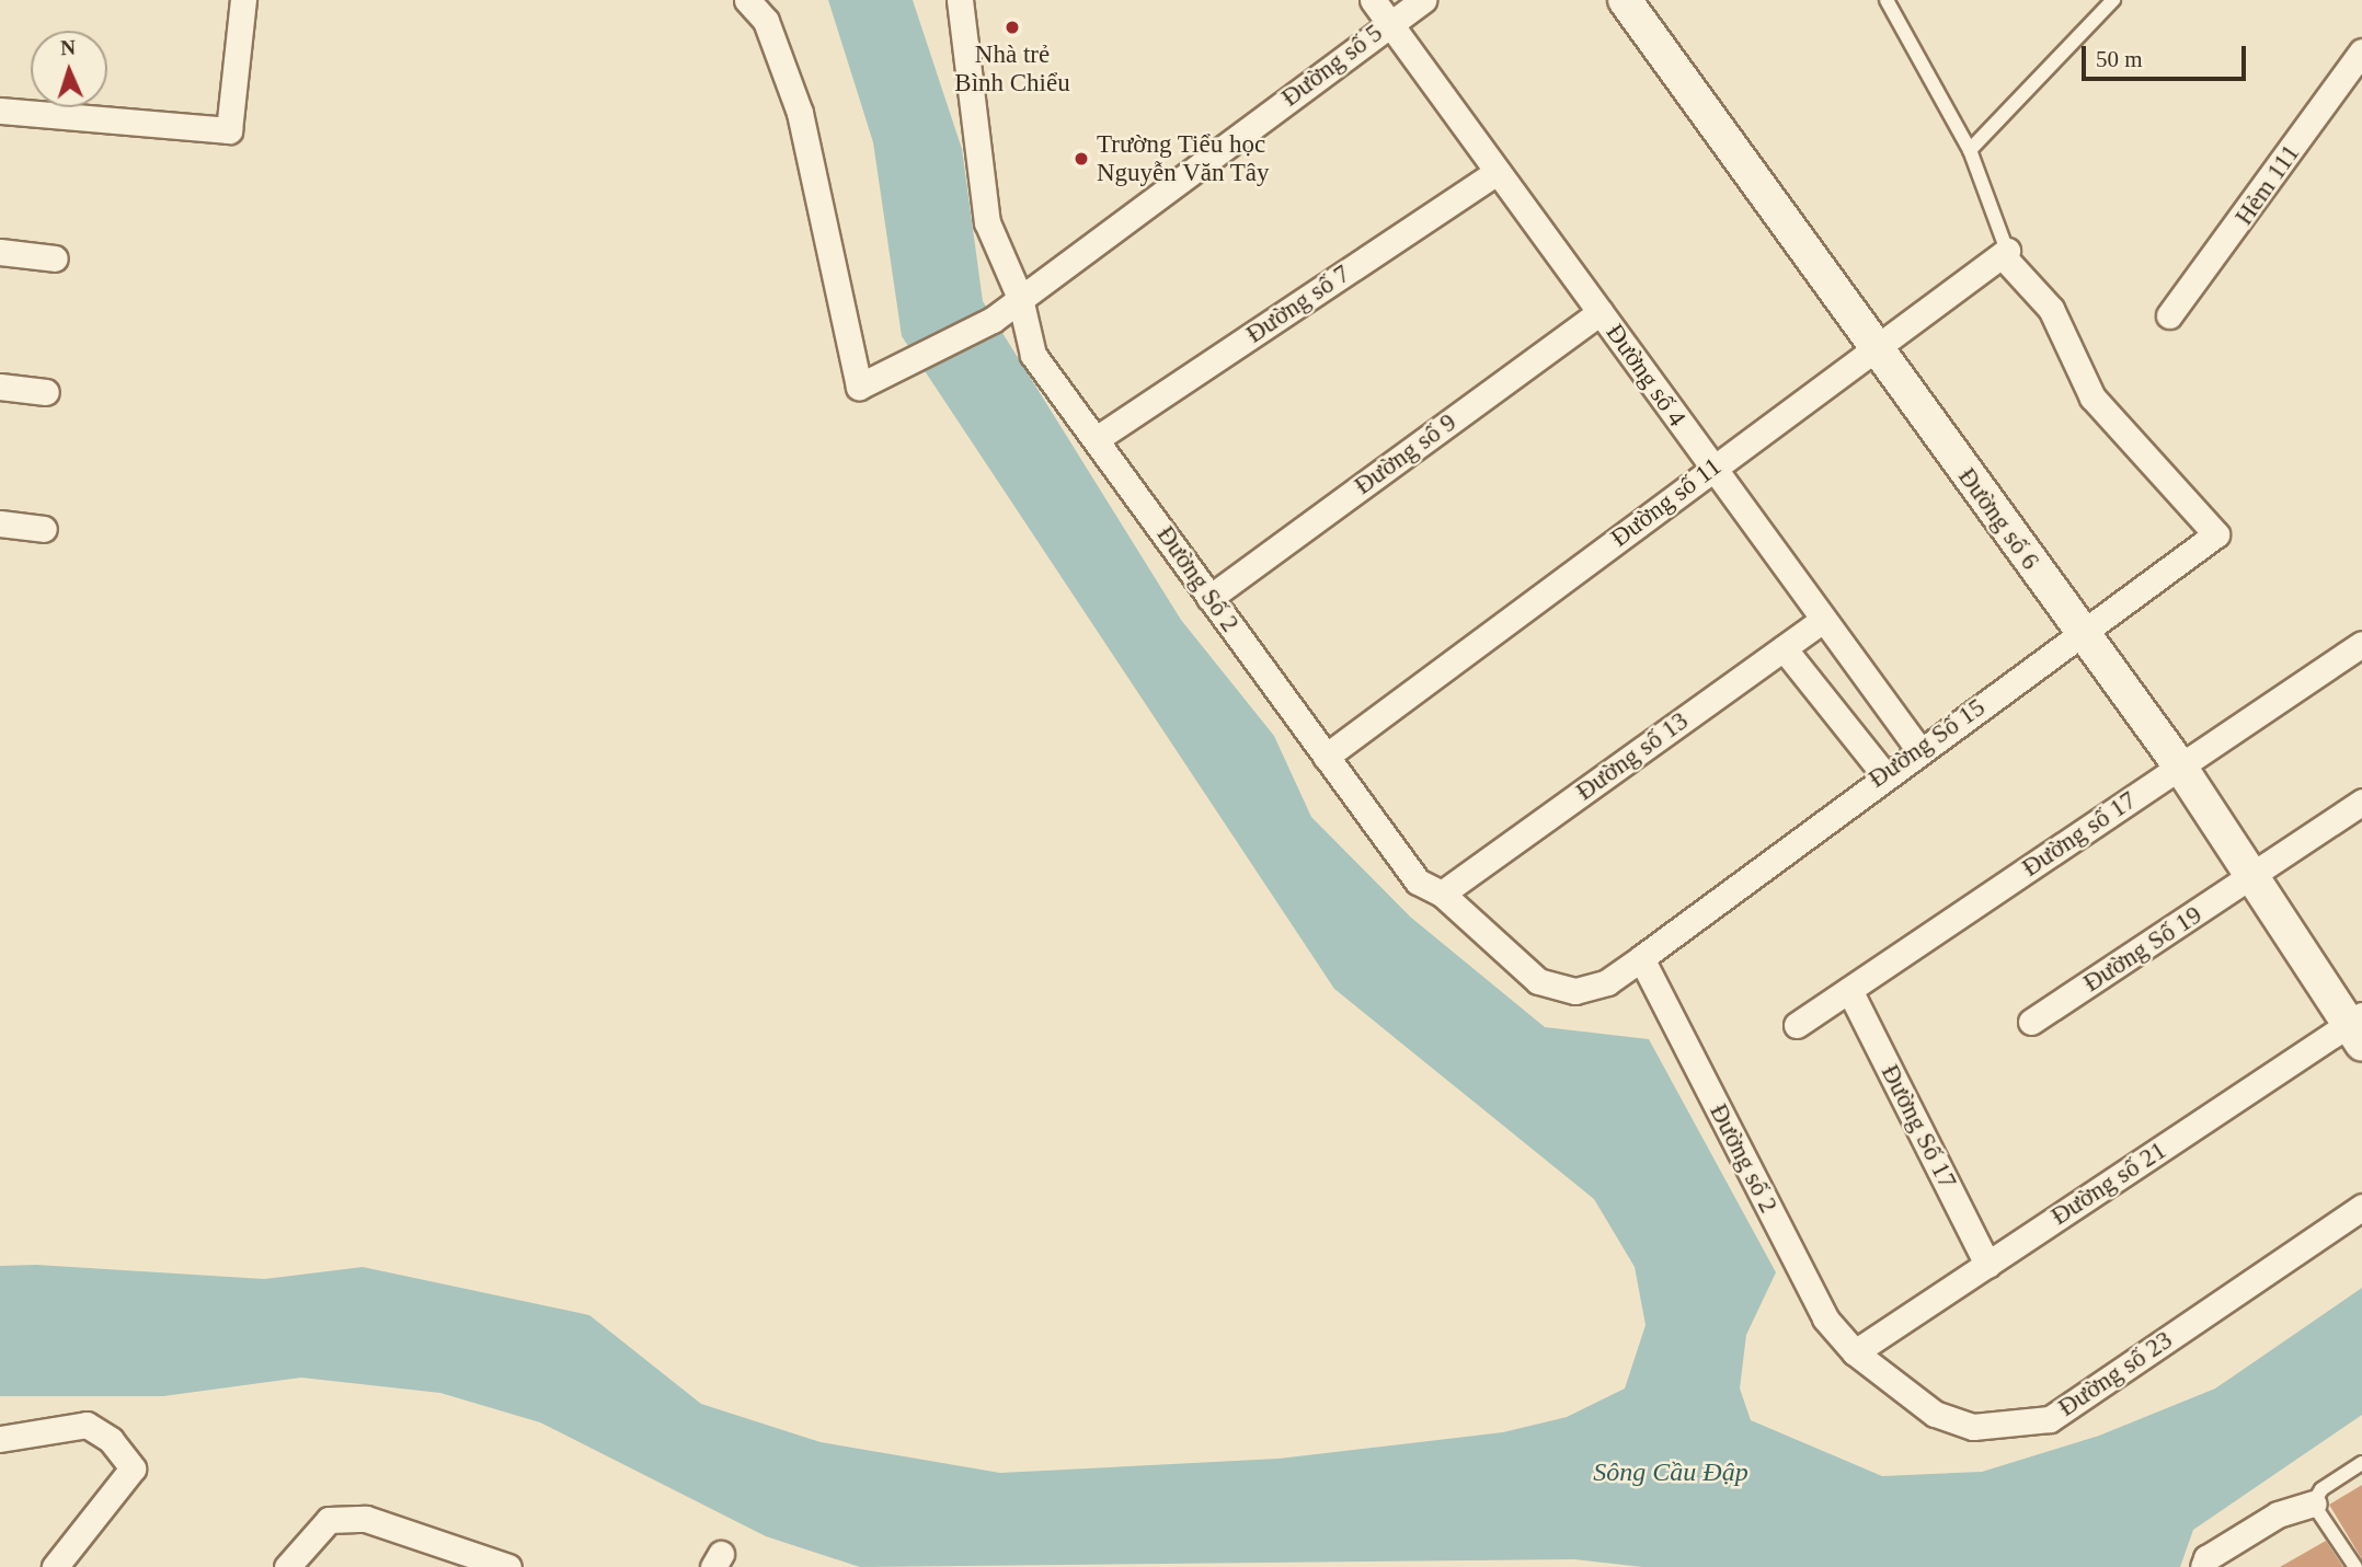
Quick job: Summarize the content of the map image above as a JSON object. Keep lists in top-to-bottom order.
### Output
{
  "streets": {
    "street": [
      "Đường số 5",
      "Hẻm 111",
      "Đường số 7",
      "Đường số 4",
      "Đường số 9",
      "Đường số 11",
      "Đường số 6",
      "Đường Số 2",
      "Đường Số 15",
      "Đường số 13",
      "Đường số 17",
      "Đường Số 19",
      "Đường Số 17",
      "Đường số 2",
      "Đường số 21",
      "Đường số 23"
    ]
  },
  "crossings": [
    ["Đường số 5", "Đường số 4"],
    ["Đường số 5", "Đường Số 2"],
    ["Đường số 7", "Đường số 4"],
    ["Đường số 7", "Đường Số 2"],
    ["Đường số 4", "Đường số 9"],
    ["Đường số 4", "Đường số 11"],
    ["Đường số 4", "Đường Số 15"],
    ["Đường số 4", "Đường số 13"],
    ["Đường số 9", "Đường Số 2"],
    ["Đường số 11", "Đường số 6"],
    ["Đường số 11", "Đường Số 2"],
    ["Đường số 11", "Đường Số 15"],
    ["Đường số 6", "Đường Số 15"],
    ["Đường số 6", "Đường số 17"],
    ["Đường số 6", "Đường Số 19"],
    ["Đường số 6", "Đường số 21"],
    ["Đường Số 2", "Đường Số 15"],
    ["Đường Số 2", "Đường số 13"],
    ["Đường Số 2", "Đường số 2"],
    ["Đường Số 15", "Đường số 2"],
    ["Đường số 17", "Đường Số 17"],
    ["Đường Số 17", "Đường số 21"],
    ["Đường số 2", "Đường số 21"],
    ["Đường số 2", "Đường số 23"],
    ["Đường số 21", "Đường số 23"]
  ],
  "water": ["Sông Cầu Đập"],
  "places": ["Nhà trẻ Bình Chiểu", "Trường Tiểu học Nguyễn Văn Tây"],
  "scale_bar": "50 m",
  "north": "top"
}
